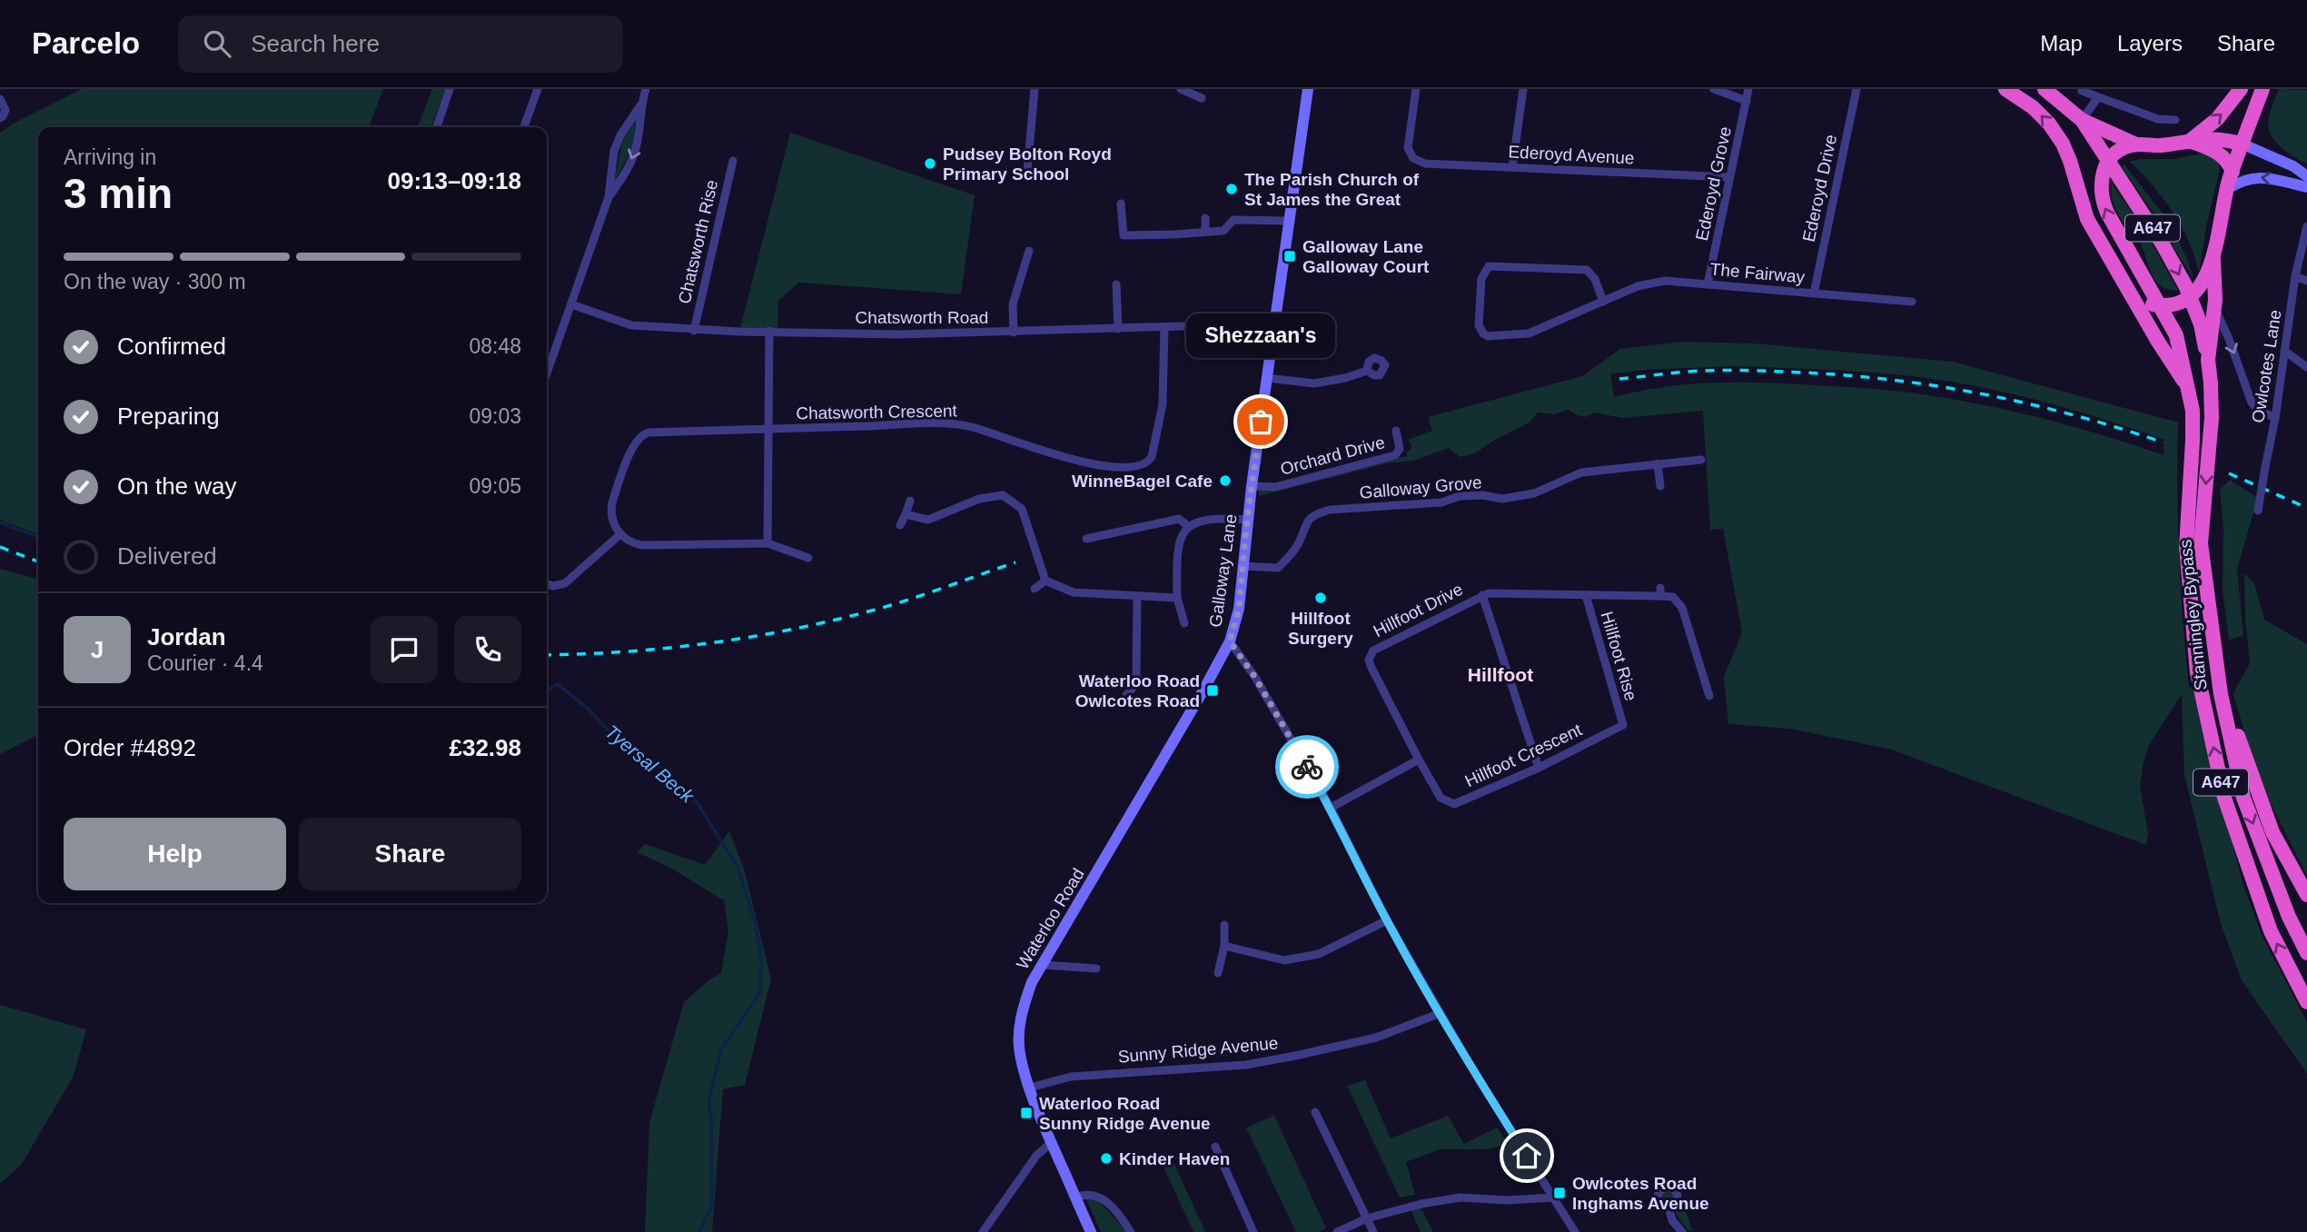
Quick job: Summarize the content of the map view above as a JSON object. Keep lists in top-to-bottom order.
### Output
{
  "streets": {
    "highway": ["A647", "Stanningley Bypass"],
    "main road": ["Galloway Lane", "Waterloo Road"],
    "street": [
      "Ederoyd Avenue",
      "Ederoyd Grove",
      "Ederoyd Drive",
      "Chatsworth Rise",
      "The Fairway",
      "Chatsworth Road",
      "Owlcotes Lane",
      "Chatsworth Crescent",
      "Orchard Drive",
      "Galloway Grove",
      "Hillfoot Drive",
      "Hillfoot Rise",
      "Hillfoot Crescent",
      "Sunny Ridge Avenue"
    ]
  },
  "crossings": [
    ["Ederoyd Avenue", "Ederoyd Grove"],
    ["Ederoyd Grove", "The Fairway"],
    ["Ederoyd Drive", "The Fairway"],
    ["A647", "Stanningley Bypass"],
    ["Chatsworth Rise", "Chatsworth Road"],
    ["Chatsworth Road", "Chatsworth Crescent"],
    ["Chatsworth Road", "Galloway Lane"],
    ["Orchard Drive", "Galloway Lane"],
    ["Galloway Grove", "Galloway Lane"],
    ["Galloway Lane", "Waterloo Road"],
    ["Hillfoot Drive", "Hillfoot Rise"],
    ["Hillfoot Drive", "Hillfoot Crescent"],
    ["Hillfoot Rise", "Hillfoot Crescent"],
    ["Waterloo Road", "Sunny Ridge Avenue"]
  ],
  "districts": ["Hillfoot"],
  "water": ["Tyersal Beck"],
  "places": {
    "other": [
      "Pudsey Bolton Royd Primary School",
      "The Parish Church of St James the Great",
      "Shezzaan's",
      "WinneBagel Cafe",
      "Hillfoot Surgery",
      "Kinder Haven"
    ],
    "transit": [
      "Galloway Lane Galloway Court",
      "Waterloo Road Owlcotes Road",
      "Waterloo Road Sunny Ridge Avenue",
      "Owlcotes Road Inghams Avenue"
    ]
  },
  "page": {
    "header": "Parcelo",
    "search": "Search here",
    "nav": ["Map", "Layers", "Share"],
    "heading": ["3 min", "Arriving in", "09:13–09:18"],
    "panel": [
      "Jordan",
      "Courier · 4.4",
      "Order #4892",
      "£32.98"
    ],
    "bar": "On the way · 300 m",
    "list": [
      ["Confirmed", "08:48"],
      ["Preparing", "09:03"],
      ["On the way", "09:05"],
      "Delivered"
    ],
    "bubble": "Shezzaan's",
    "round": "J",
    "buttons": ["Help", "Share"]
  }
}
